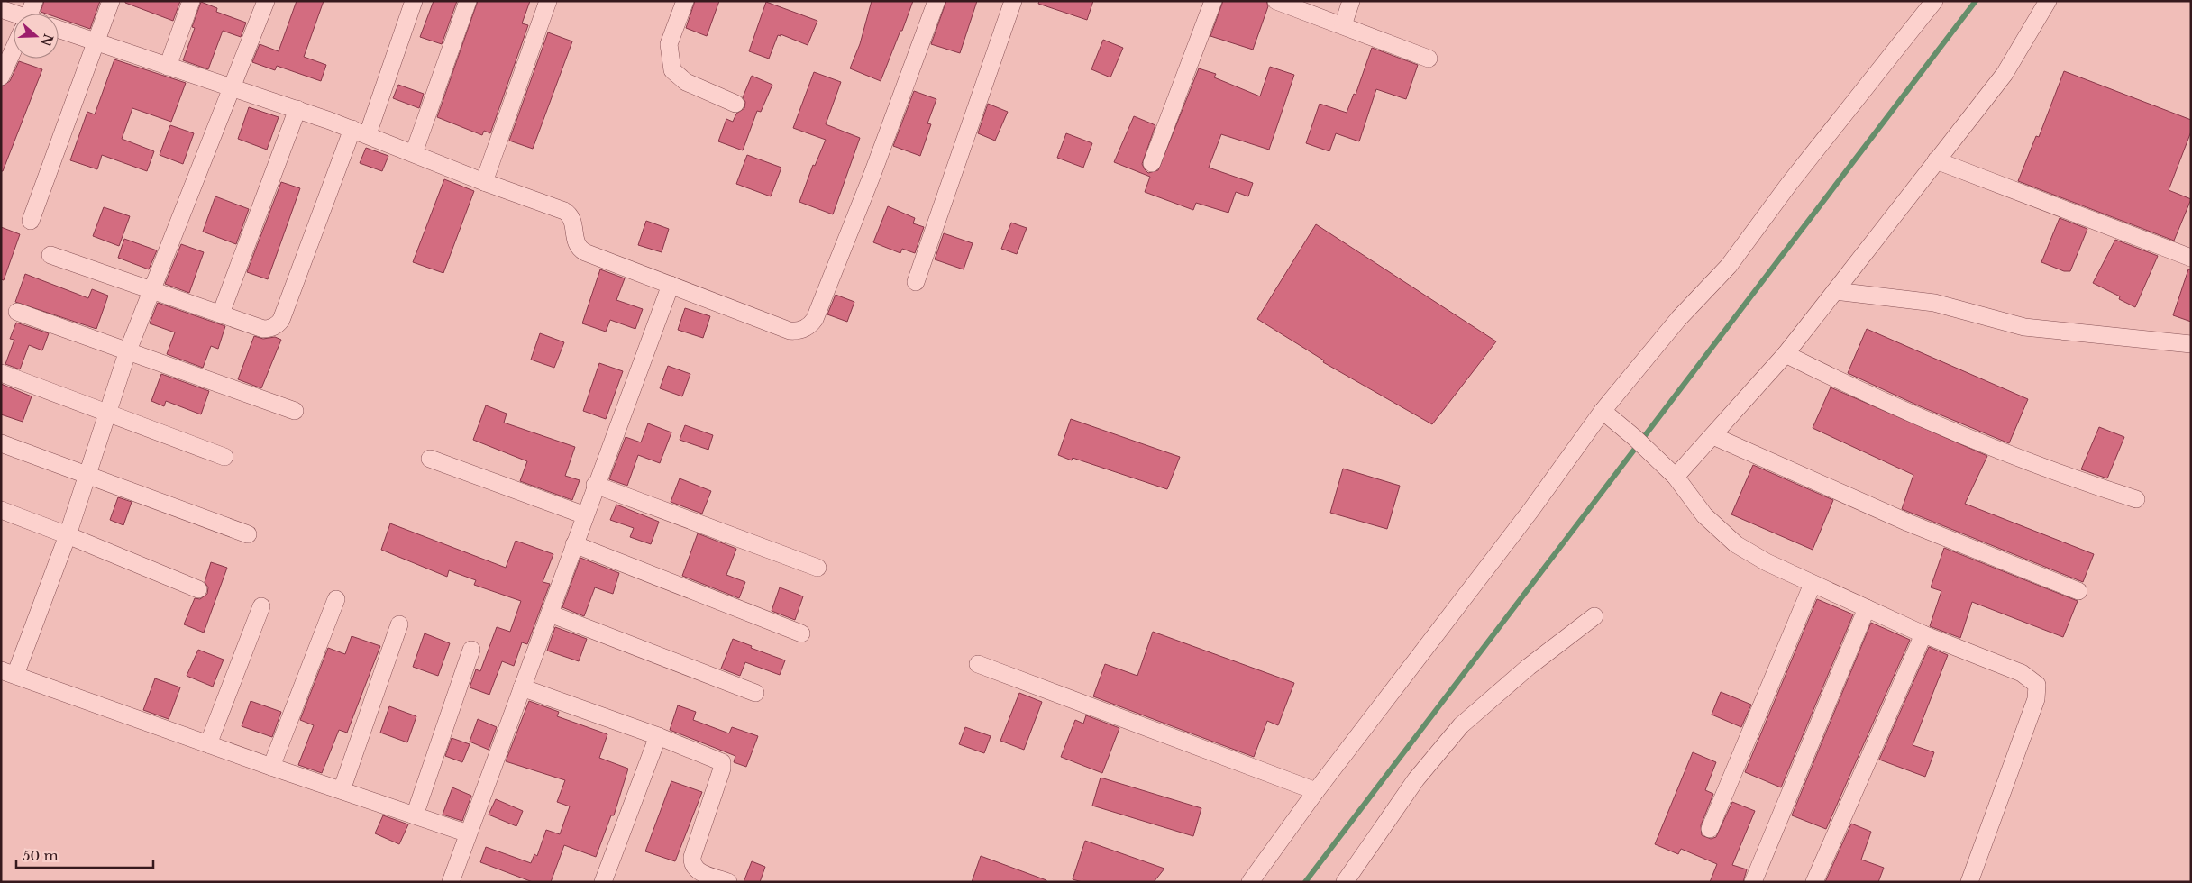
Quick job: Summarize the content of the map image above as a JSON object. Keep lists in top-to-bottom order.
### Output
{
  "scale_bar": "50 m",
  "north": "right"
}
